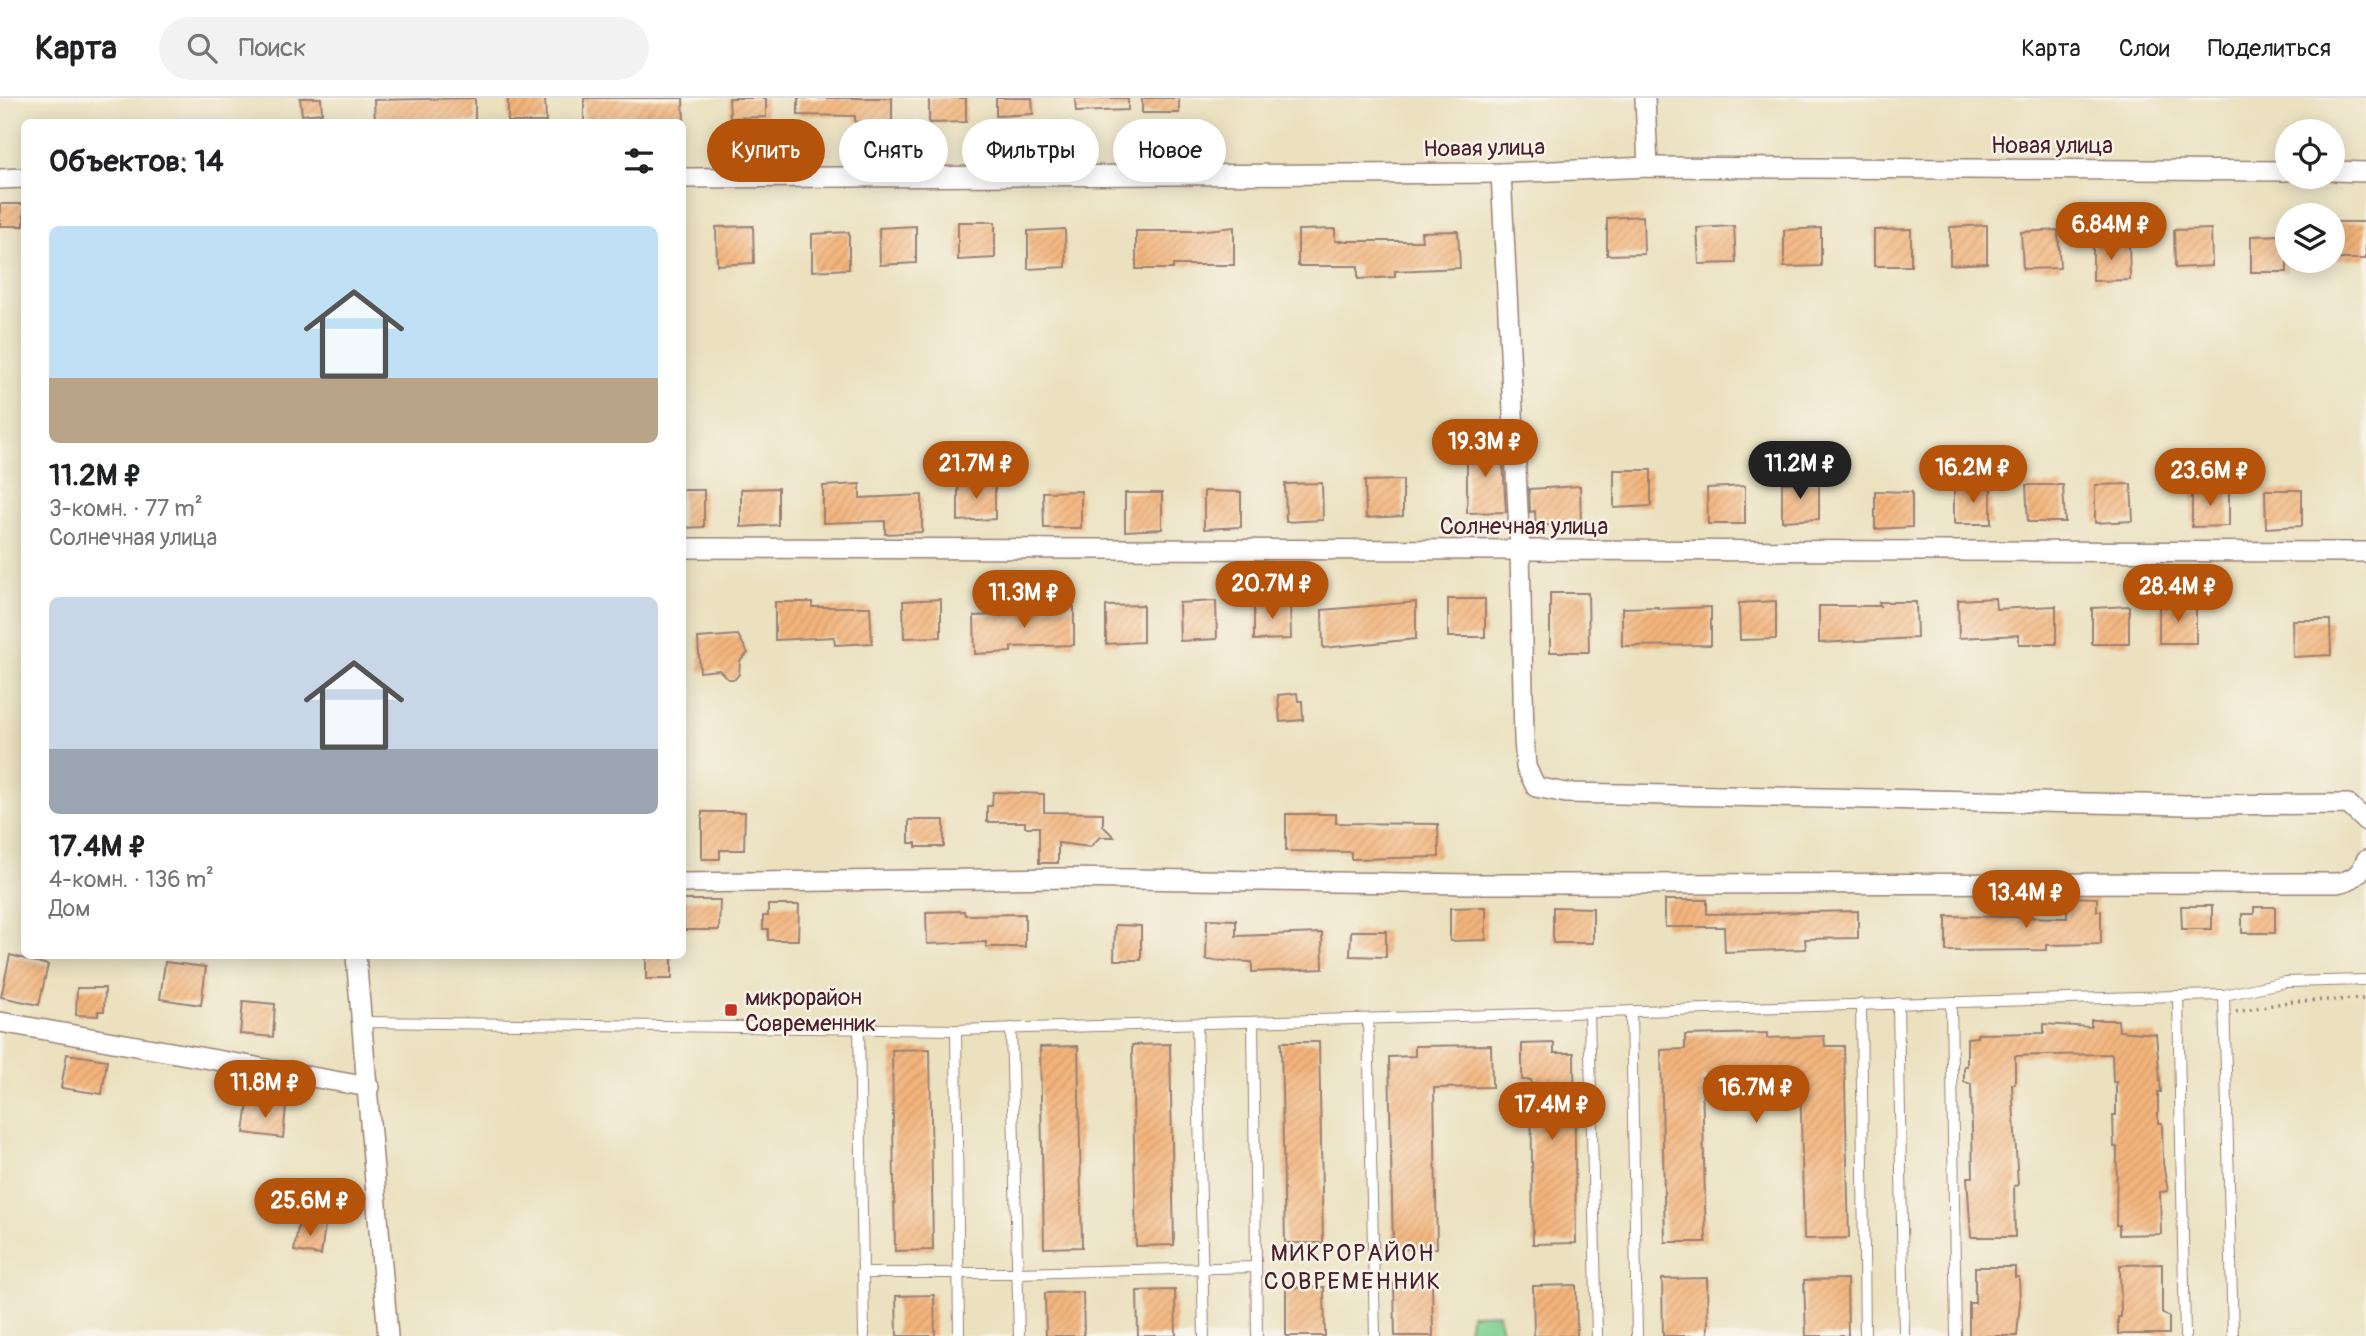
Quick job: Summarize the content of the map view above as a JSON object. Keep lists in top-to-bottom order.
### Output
{
  "streets": {
    "street": ["Новая улица", "Солнечная улица"]
  },
  "districts": ["МИКРОРАЙОН СОВРЕМЕННИК"],
  "places": {
    "transit": ["микрорайон Современник"]
  },
  "page": {
    "header": "Карта",
    "search": "Поиск",
    "nav": ["Карта", "Слои", "Поделиться"],
    "chip": [
      "Купить",
      "Снять",
      "Фильтры",
      "Новое"
    ],
    "heading": "Объектов: 14",
    "price": [
      "6.84M ₽",
      "19.3M ₽",
      "21.7M ₽",
      "11.2M ₽",
      "16.2M ₽",
      "23.6M ₽",
      "20.7M ₽",
      "28.4M ₽",
      "11.3M ₽",
      "13.4M ₽",
      "11.8M ₽",
      "16.7M ₽",
      "17.4M ₽",
      "25.6M ₽"
    ],
    "list": [
      {
        "name": "11.2M ₽",
        "note": "3-комн. · 77 m² · Солнечная улица"
      },
      {
        "name": "17.4M ₽",
        "note": "4-комн. · 136 m² · Дом"
      }
    ]
  }
}
